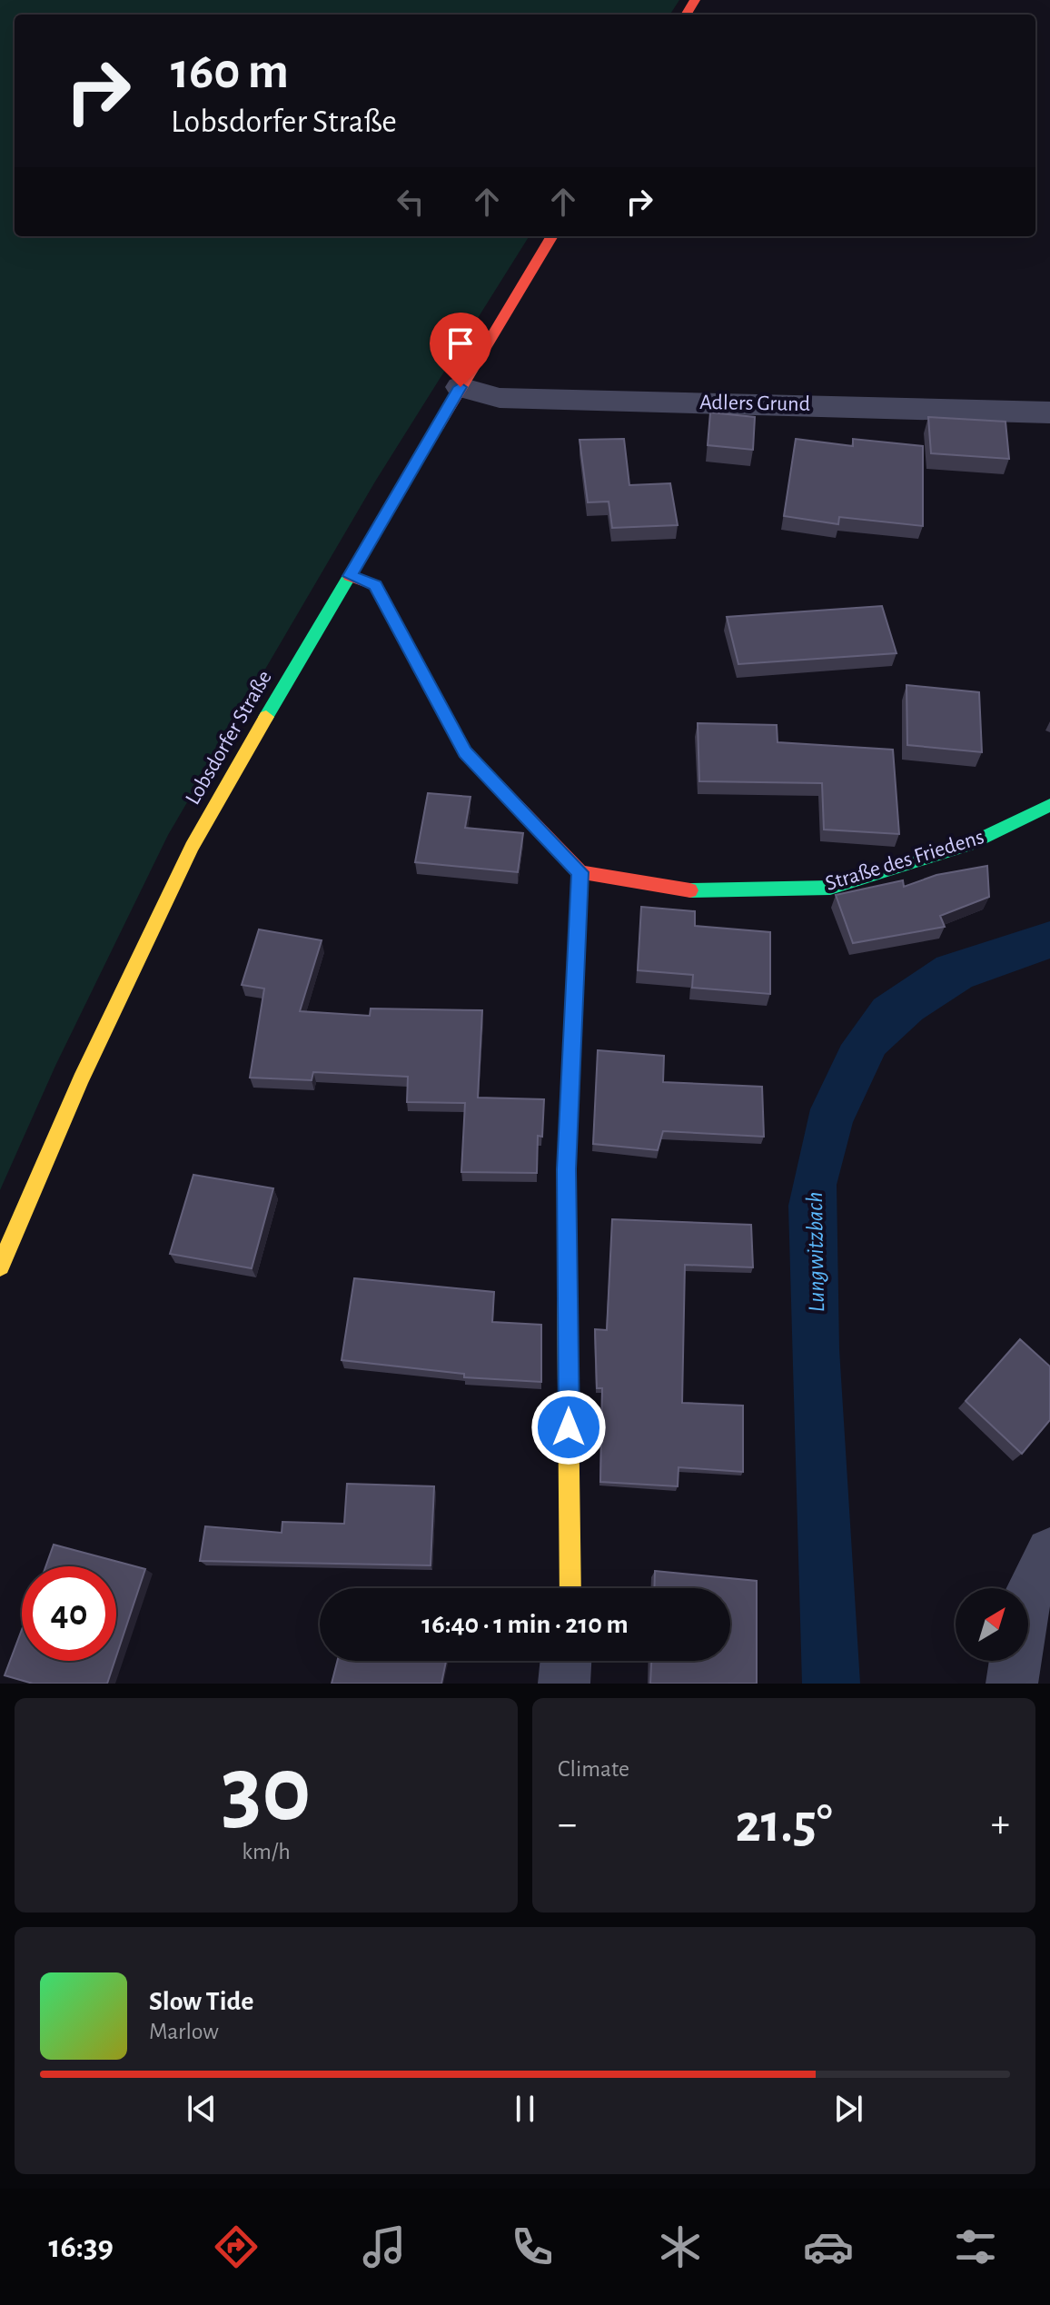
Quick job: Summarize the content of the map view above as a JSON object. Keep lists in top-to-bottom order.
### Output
{
  "streets": {
    "street": ["Adlers Grund", "Lobsdorfer Straße", "Straße des Friedens"]
  },
  "crossings": [
    ["Adlers Grund", "Lobsdorfer Straße"]
  ],
  "water": ["Lungwitzbach"],
  "north": "top right",
  "page": {
    "turn": ["160 m", "Lobsdorfer Straße"],
    "limit": "40",
    "trip": "16:40 · 1 min · 210 m",
    "tile": [
      ["30", "km/h"],
      "Climate"
    ],
    "heat": ["−", "21.5°", "+"],
    "song": ["Slow Tide", "Marlow"],
    "tabs": "16:39"
  }
}
